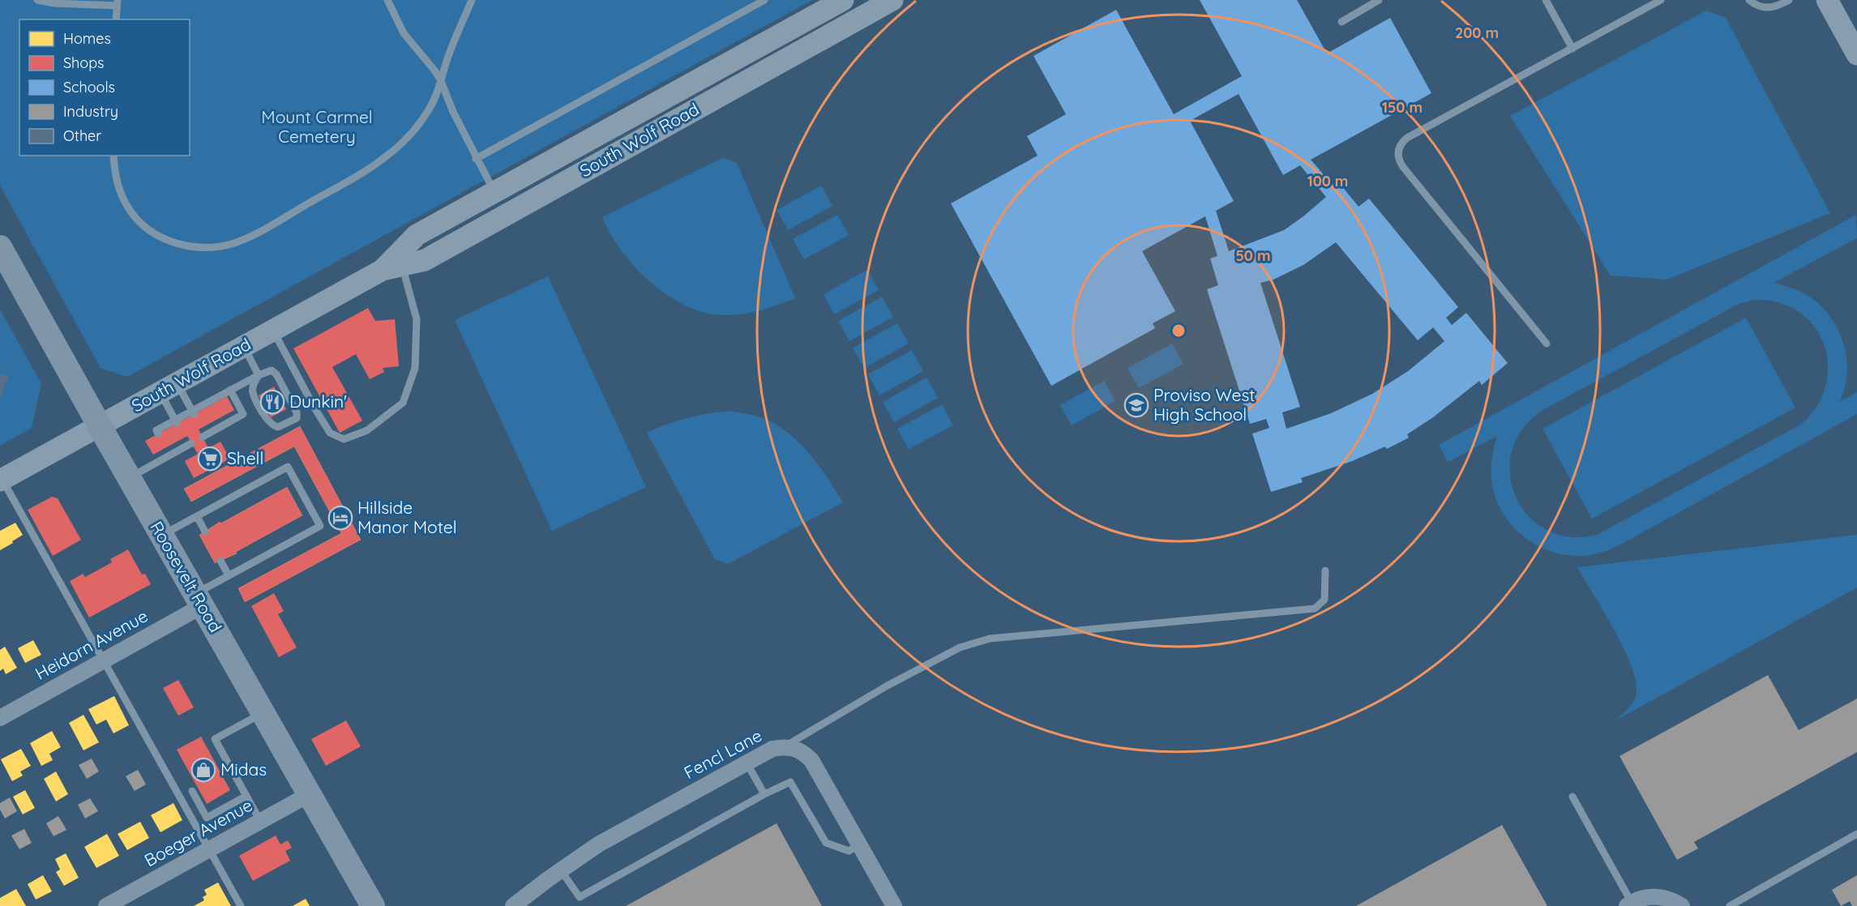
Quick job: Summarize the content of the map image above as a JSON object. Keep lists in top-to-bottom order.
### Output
{
  "streets": {
    "main road": ["South Wolf Road", "Roosevelt Road"],
    "street": ["Heidorn Avenue", "Fencl Lane", "Boeger Avenue"]
  },
  "crossings": [
    ["South Wolf Road", "Roosevelt Road"],
    ["Roosevelt Road", "Heidorn Avenue"],
    ["Roosevelt Road", "Boeger Avenue"]
  ],
  "parks": ["Mount Carmel Cemetery"],
  "places": {
    "restaurant": ["Dunkin'"],
    "school or university": ["Proviso West High School"],
    "supermarket": ["Shell"],
    "hotel": ["Hillside Manor Motel"],
    "shop": ["Midas"]
  },
  "legend": [
    "Homes",
    "Shops",
    "Schools",
    "Industry",
    "Other"
  ],
  "rings": [
    "200 m",
    "150 m",
    "100 m",
    "50 m"
  ]
}
